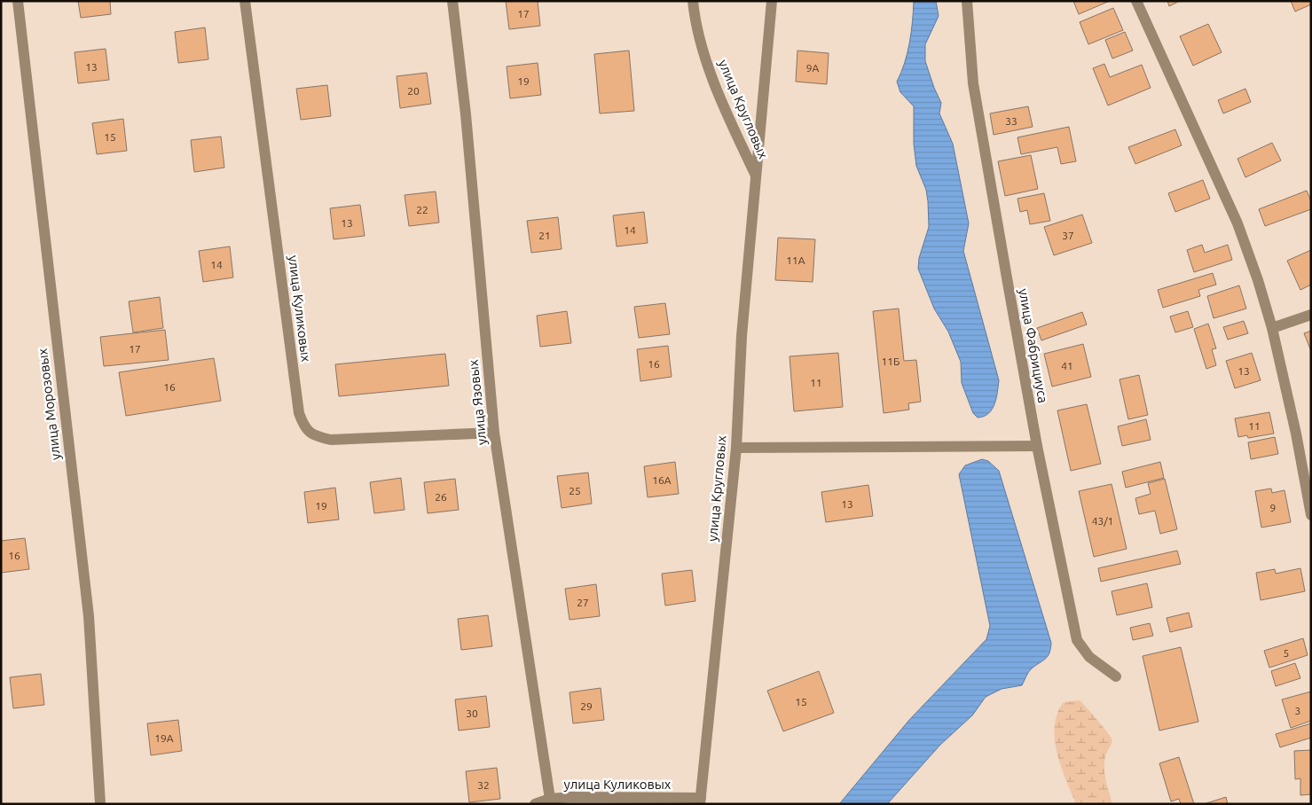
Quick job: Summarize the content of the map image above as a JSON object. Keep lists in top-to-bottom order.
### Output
{
  "streets": {
    "street": [
      "улица Кругловых",
      "улица Куликовых",
      "улица Фабрициуса",
      "улица Язовых",
      "улица Морозовых"
    ]
  },
  "crossings": [
    ["улица Кругловых", "улица Куликовых"],
    ["улица Куликовых", "улица Язовых"]
  ],
  "house_numbers": [
    "17",
    "13",
    "9А",
    "19",
    "20",
    "33",
    "15",
    "22",
    "13",
    "14",
    "21",
    "37",
    "11А",
    "14",
    "17",
    "11Б",
    "16",
    "41",
    "13",
    "11",
    "16",
    "11",
    "16А",
    "25",
    "26",
    "13",
    "19",
    "9",
    "43/1",
    "16",
    "27",
    "5",
    "15",
    "29",
    "3",
    "30",
    "19А",
    "32"
  ]
}
